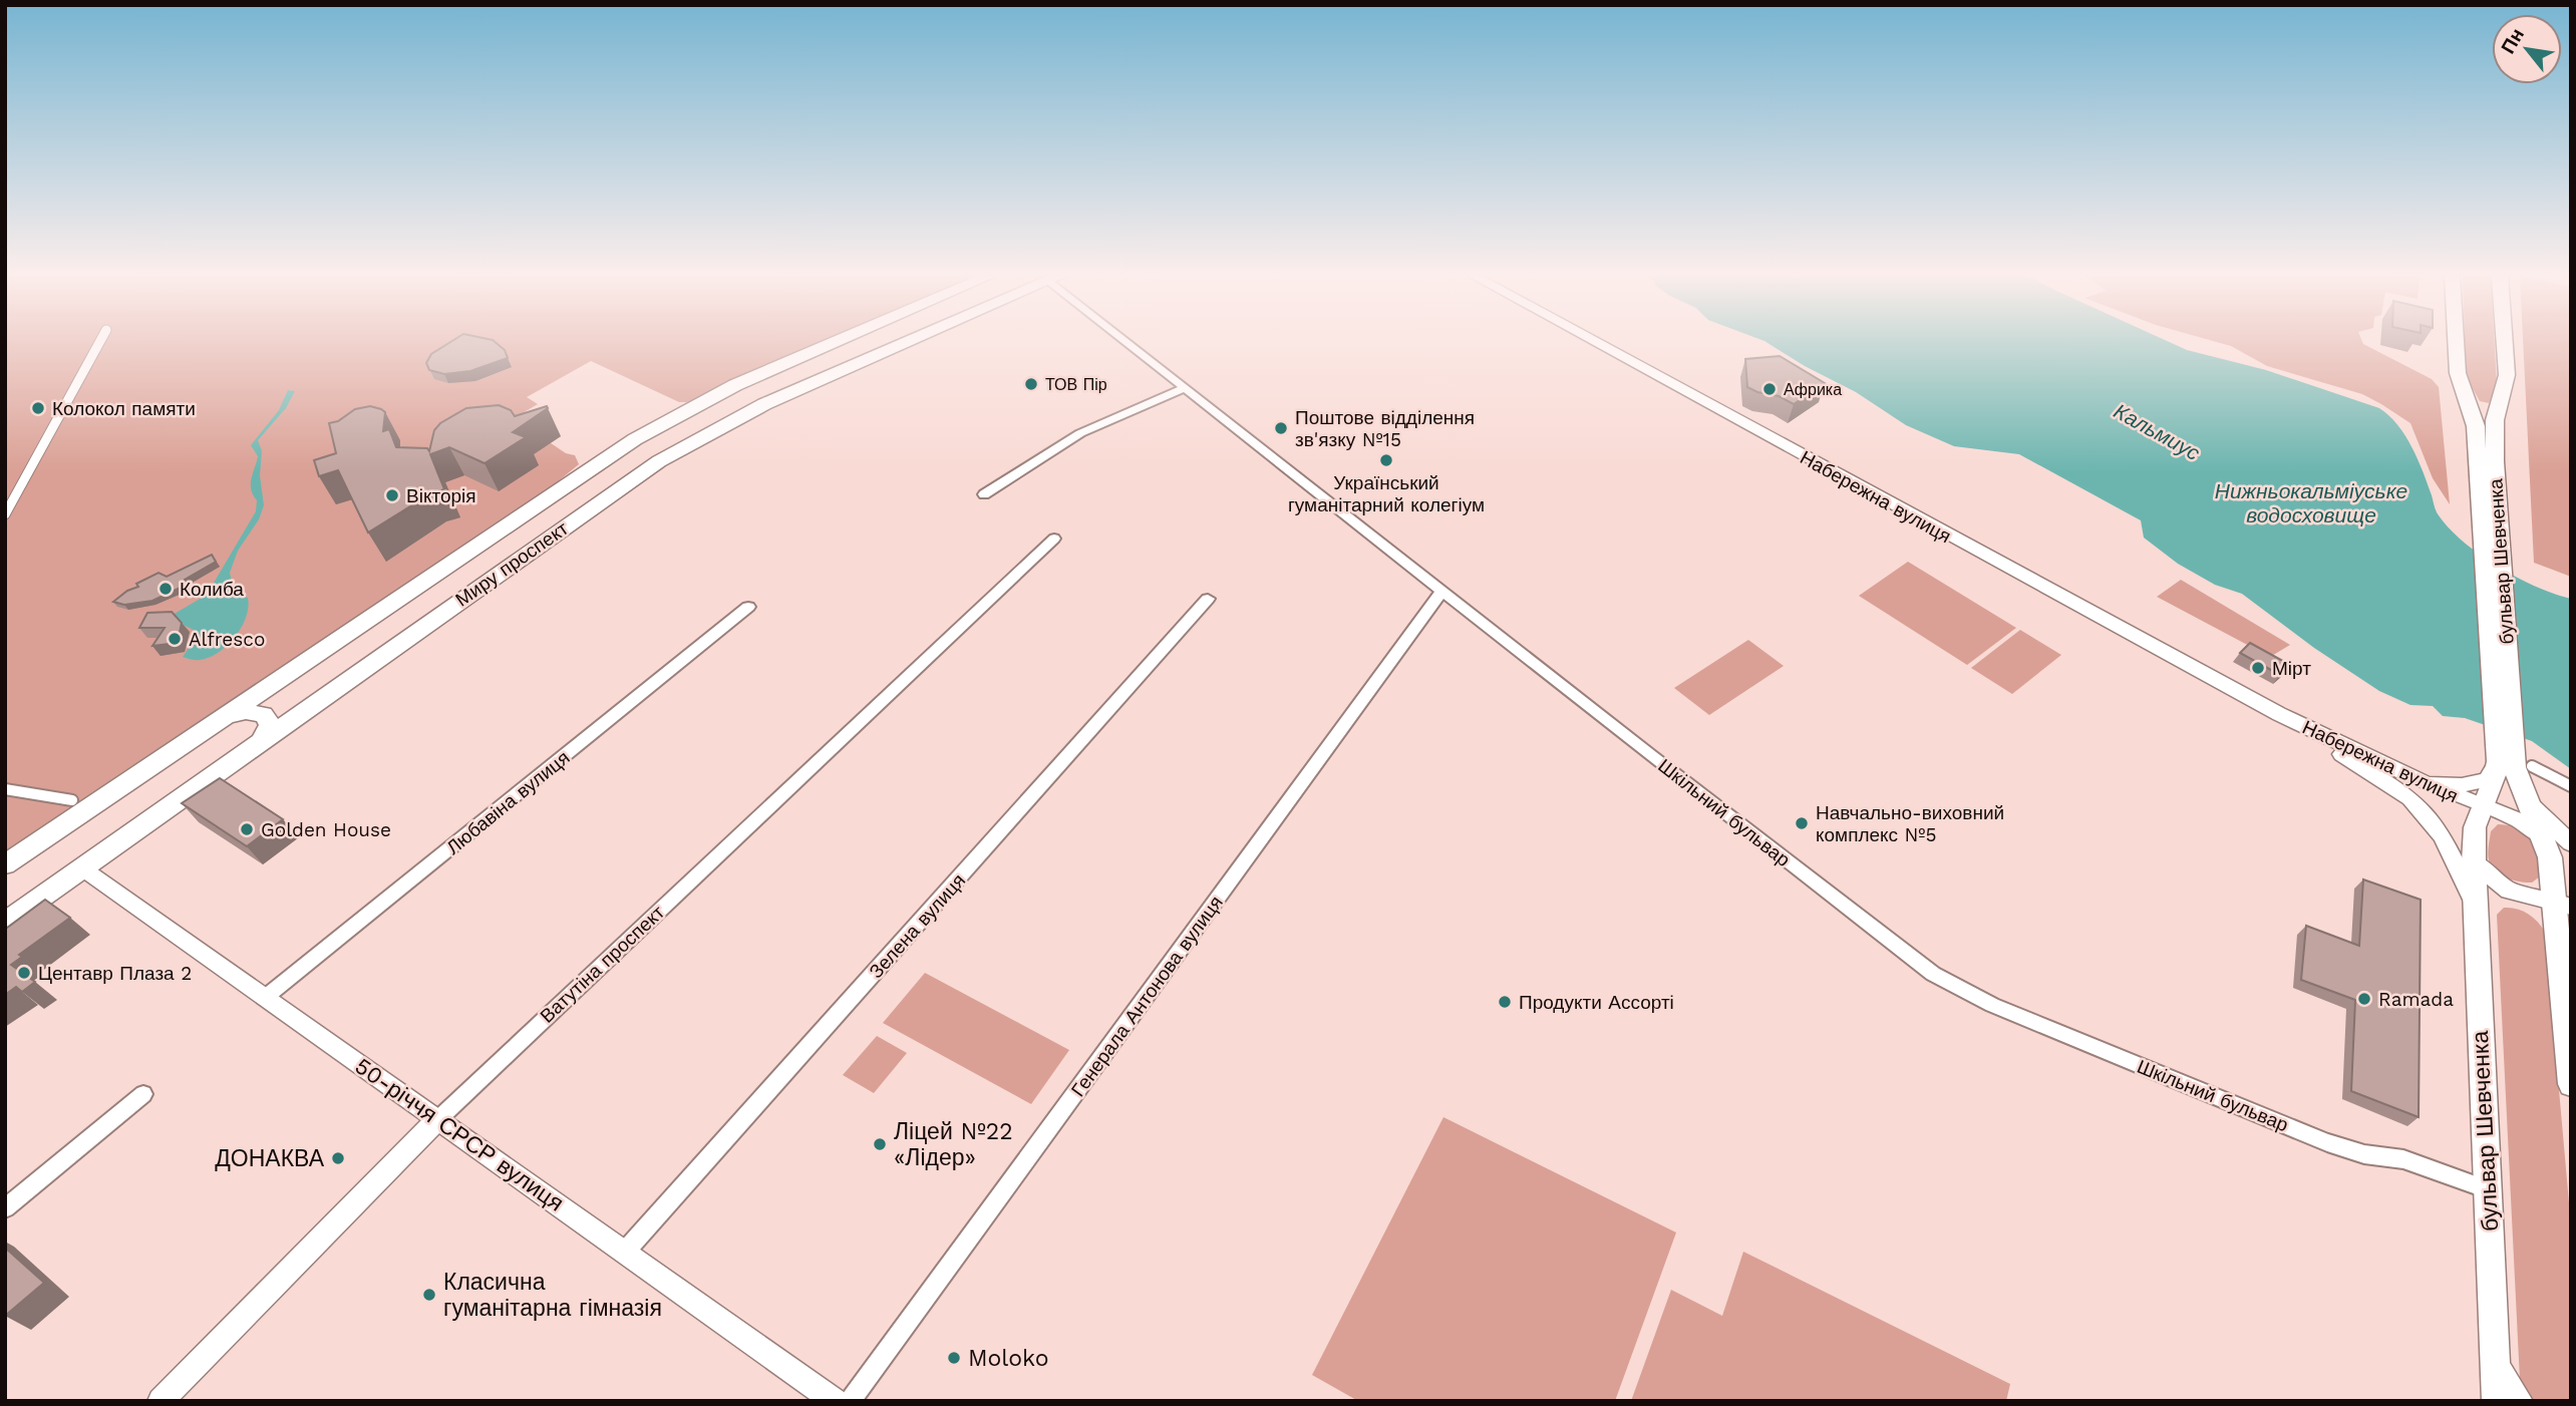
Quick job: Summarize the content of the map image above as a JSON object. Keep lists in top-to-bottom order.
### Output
{
  "streets": {
    "main road": ["бульвар Шевченка", "Миру проспект"],
    "street": [
      "Набережна вулиця",
      "Любавіна вулиця",
      "Шкільний бульвар",
      "Зелена вулиця",
      "Ватутіна проспект",
      "Генерала Антонова вулиця",
      "50-річчя СРСР вулиця"
    ]
  },
  "crossings": [
    ["Набережна вулиця", "бульвар Шевченка"],
    ["бульвар Шевченка", "Шкільний бульвар"],
    ["Миру проспект", "50-річчя СРСР вулиця"],
    ["Любавіна вулиця", "50-річчя СРСР вулиця"],
    ["Шкільний бульвар", "Генерала Антонова вулиця"],
    ["Зелена вулиця", "50-річчя СРСР вулиця"],
    ["Ватутіна проспект", "50-річчя СРСР вулиця"]
  ],
  "water": ["Кальмиус", "Нижньокальміуське водосховище"],
  "places": [
    "ТОВ Пір",
    "Африка",
    "Колокол памяти",
    "Поштове відділення зв'язку №15",
    "Український гуманітарний колегіум",
    "Вікторія",
    "Колиба",
    "Alfresco",
    "Мірт",
    "Навчально-виховний комплекс №5",
    "Golden House",
    "Центавр Плаза 2",
    "Ramada",
    "Продукти Ассорті",
    "Ліцей №22 «Лідер»",
    "ДОНАКВА",
    "Класична гуманітарна гімназія",
    "Moloko"
  ],
  "north": "top left"
}
